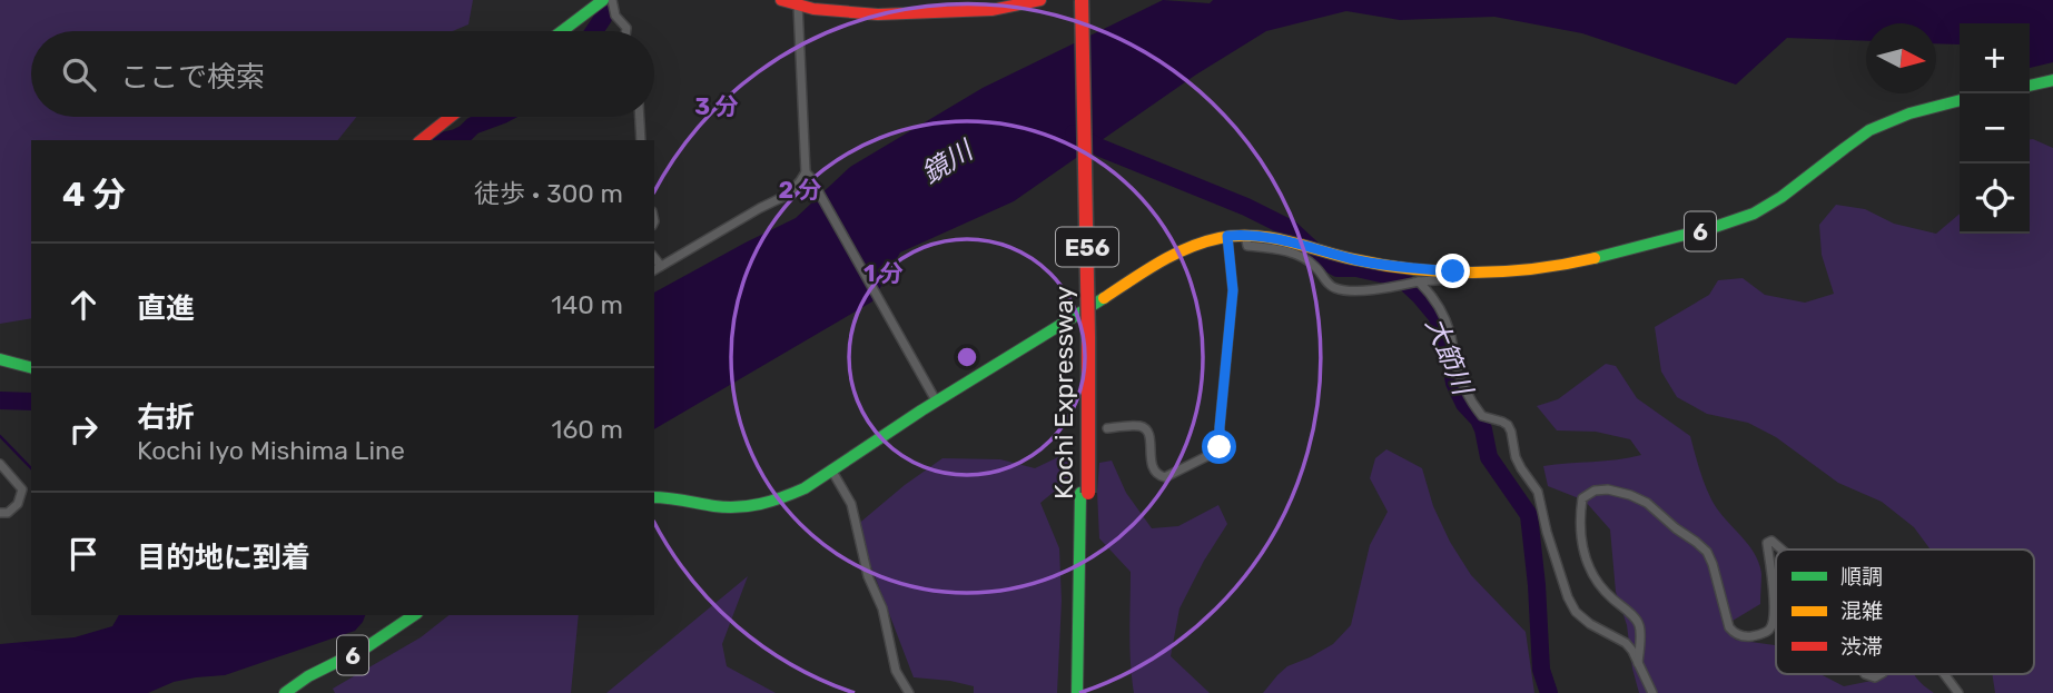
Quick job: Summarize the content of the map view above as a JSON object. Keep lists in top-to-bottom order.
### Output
{
  "streets": {
    "main road": ["6", "E56", "Kochi Expressway"]
  },
  "crossings": [
    ["E56", "Kochi Expressway"]
  ],
  "water": ["鏡川", "大節川"],
  "legend": ["順調", "混雑", "渋滞"],
  "north": "right",
  "page": {
    "map_buttons": ["+", "−"],
    "search": "ここで検索",
    "heading": ["4 分", "徒歩 · 300 m"],
    "list": [
      ["直進", "140 m"],
      ["右折", "Kochi Iyo Mishima Line", "160 m"],
      "目的地に到着"
    ]
  },
  "rings": ["3 分", "2 分", "1 分"]
}
